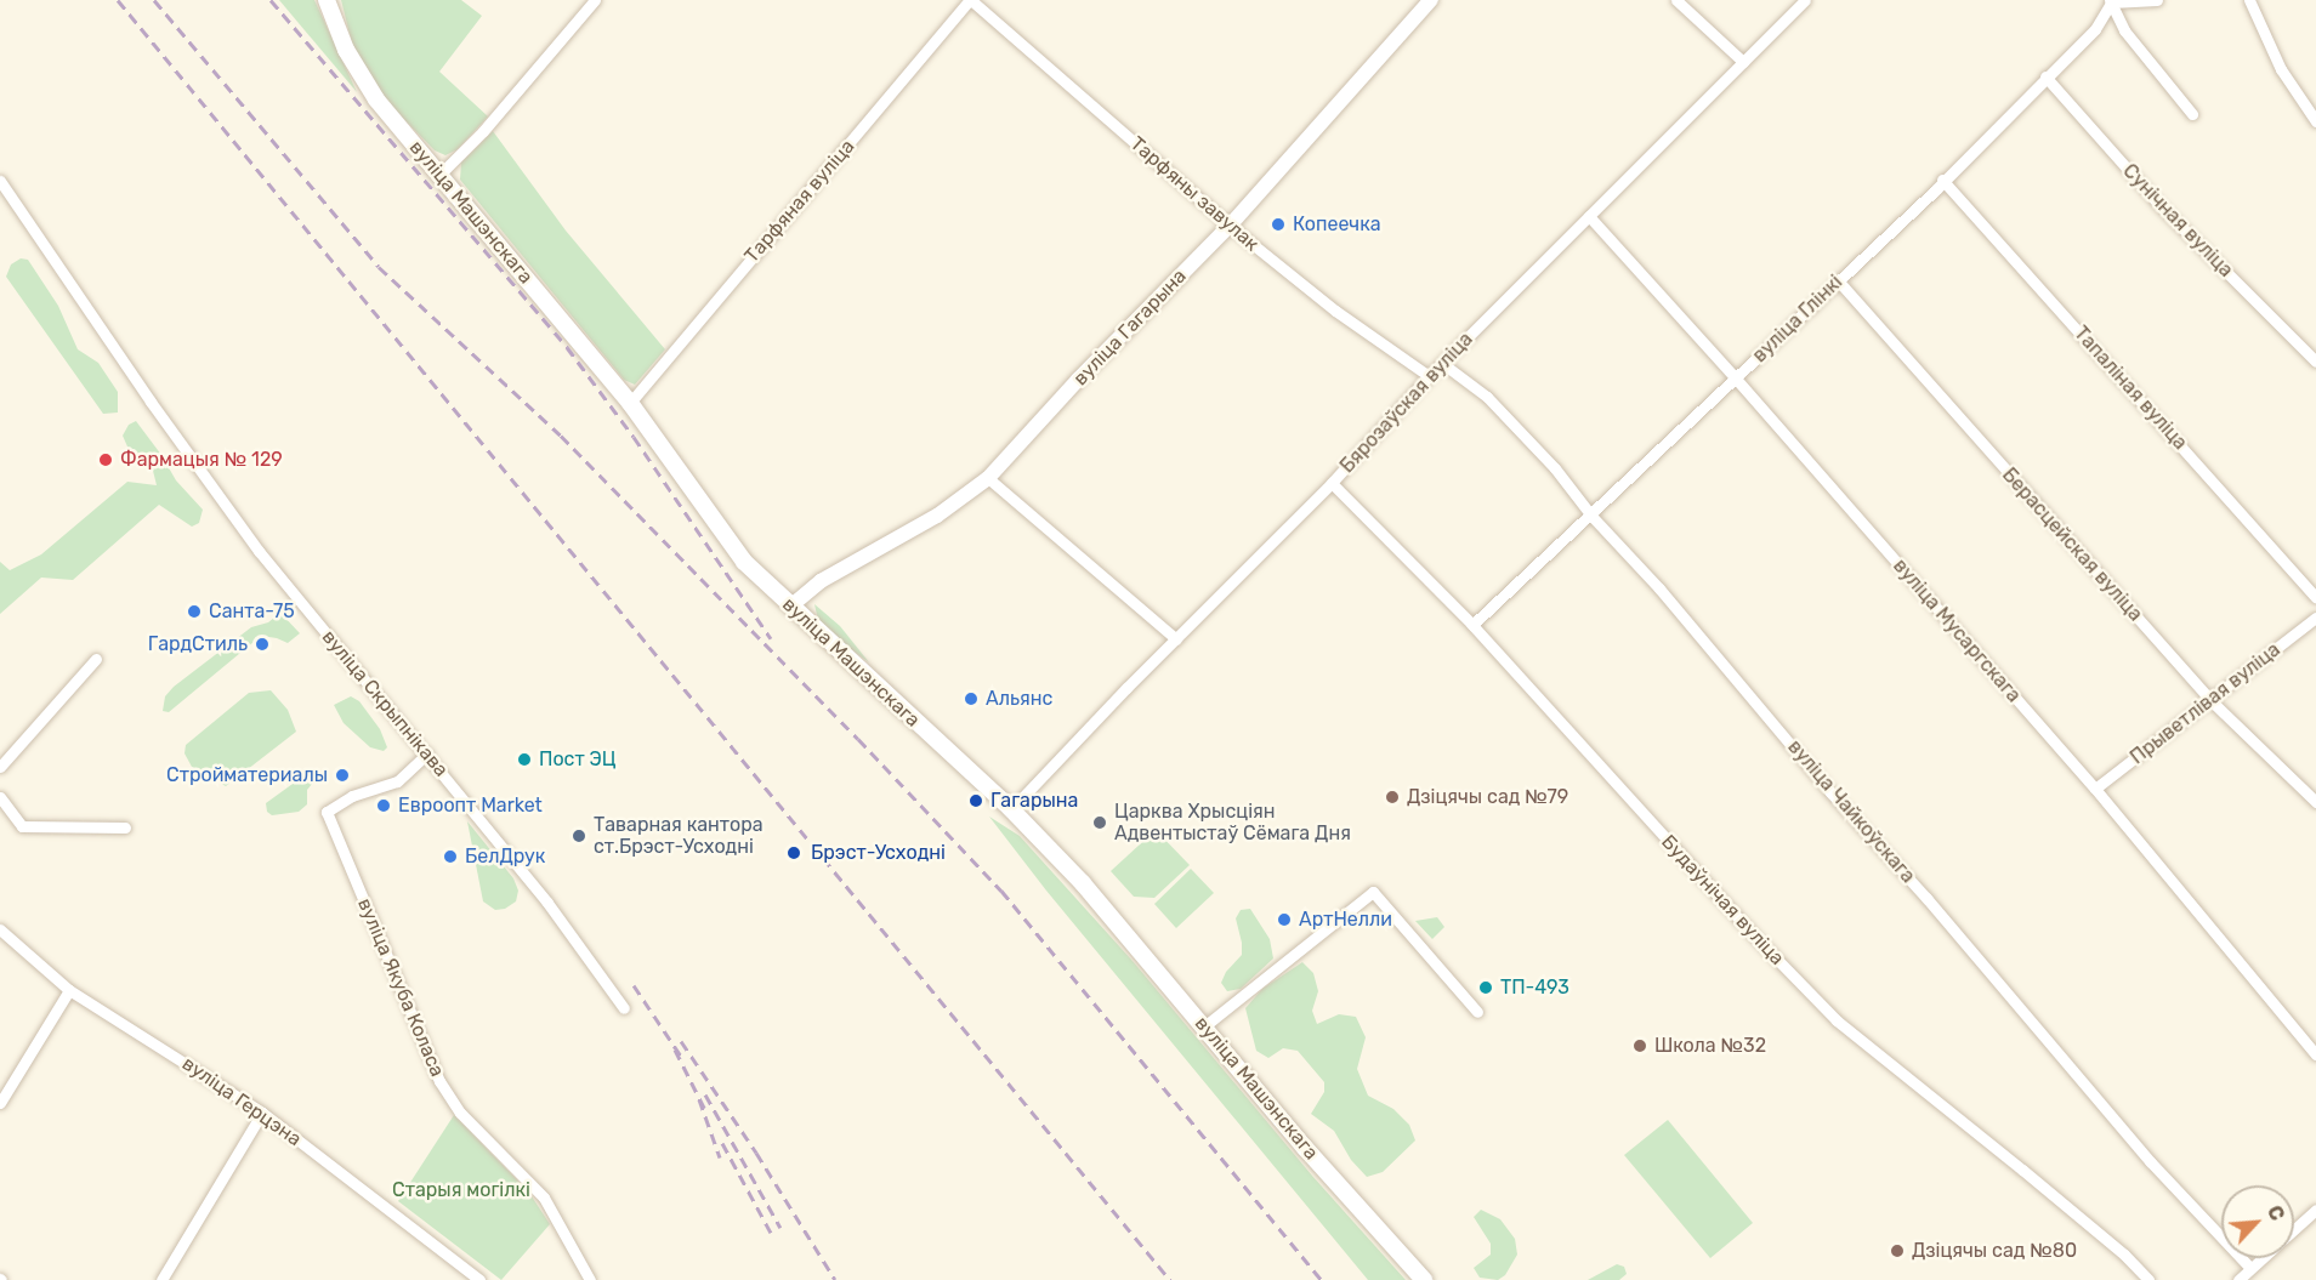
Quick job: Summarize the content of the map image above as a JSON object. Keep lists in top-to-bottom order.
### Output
{
  "streets": {
    "main road": ["вуліца Машэнскага"],
    "street": [
      "Тарфяны завулак",
      "Тарфяная вуліца",
      "Сунічная вуліца",
      "вуліца Глінкі",
      "вуліца Гагарына",
      "Тапаліная вуліца",
      "Бярозаўская вуліца",
      "Берасцейская вуліца",
      "вуліца Мусаргскага",
      "вуліца Скрыпнікава",
      "Прыветлівая вуліца",
      "вуліца Чайкоўскага",
      "Будаўнічая вуліца",
      "вуліца Якуба Коласа",
      "вуліца Герцэна"
    ]
  },
  "crossings": [
    ["Тарфяны завулак", "Тарфяная вуліца"],
    ["Тарфяны завулак", "вуліца Гагарына"],
    ["Тарфяны завулак", "Бярозаўская вуліца"],
    ["Тарфяная вуліца", "вуліца Машэнскага"],
    ["вуліца Машэнскага", "вуліца Гагарына"],
    ["вуліца Машэнскага", "Бярозаўская вуліца"],
    ["Сунічная вуліца", "вуліца Глінкі"],
    ["вуліца Глінкі", "Тапаліная вуліца"],
    ["вуліца Глінкі", "Берасцейская вуліца"],
    ["вуліца Глінкі", "вуліца Мусаргскага"],
    ["вуліца Глінкі", "вуліца Чайкоўскага"],
    ["вуліца Глінкі", "Будаўнічая вуліца"],
    ["Бярозаўская вуліца", "вуліца Мусаргскага"],
    ["Бярозаўская вуліца", "вуліца Чайкоўскага"],
    ["Бярозаўская вуліца", "Будаўнічая вуліца"],
    ["Берасцейская вуліца", "Прыветлівая вуліца"],
    ["вуліца Мусаргскага", "Прыветлівая вуліца"],
    ["вуліца Скрыпнікава", "вуліца Якуба Коласа"]
  ],
  "parks": ["Старыя могілкі"],
  "places": [
    "Копеечка",
    "Фармацыя № 129",
    "Санта-75",
    "ГардСтиль",
    "Альянс",
    "Пост ЭЦ",
    "Стройматериалы",
    "Дзіцячы сад №79",
    "Гагарына",
    "Евроопт Market",
    "Царква Хрысціян Адвентыстаў Сёмага Дня",
    "Таварная кантора ст.Брэст-Усходні",
    "Брэст-Усходні",
    "БелДрук",
    "АртНелли",
    "ТП-493",
    "Школа №32",
    "Дзіцячы сад №80"
  ],
  "north": "top right"
}
